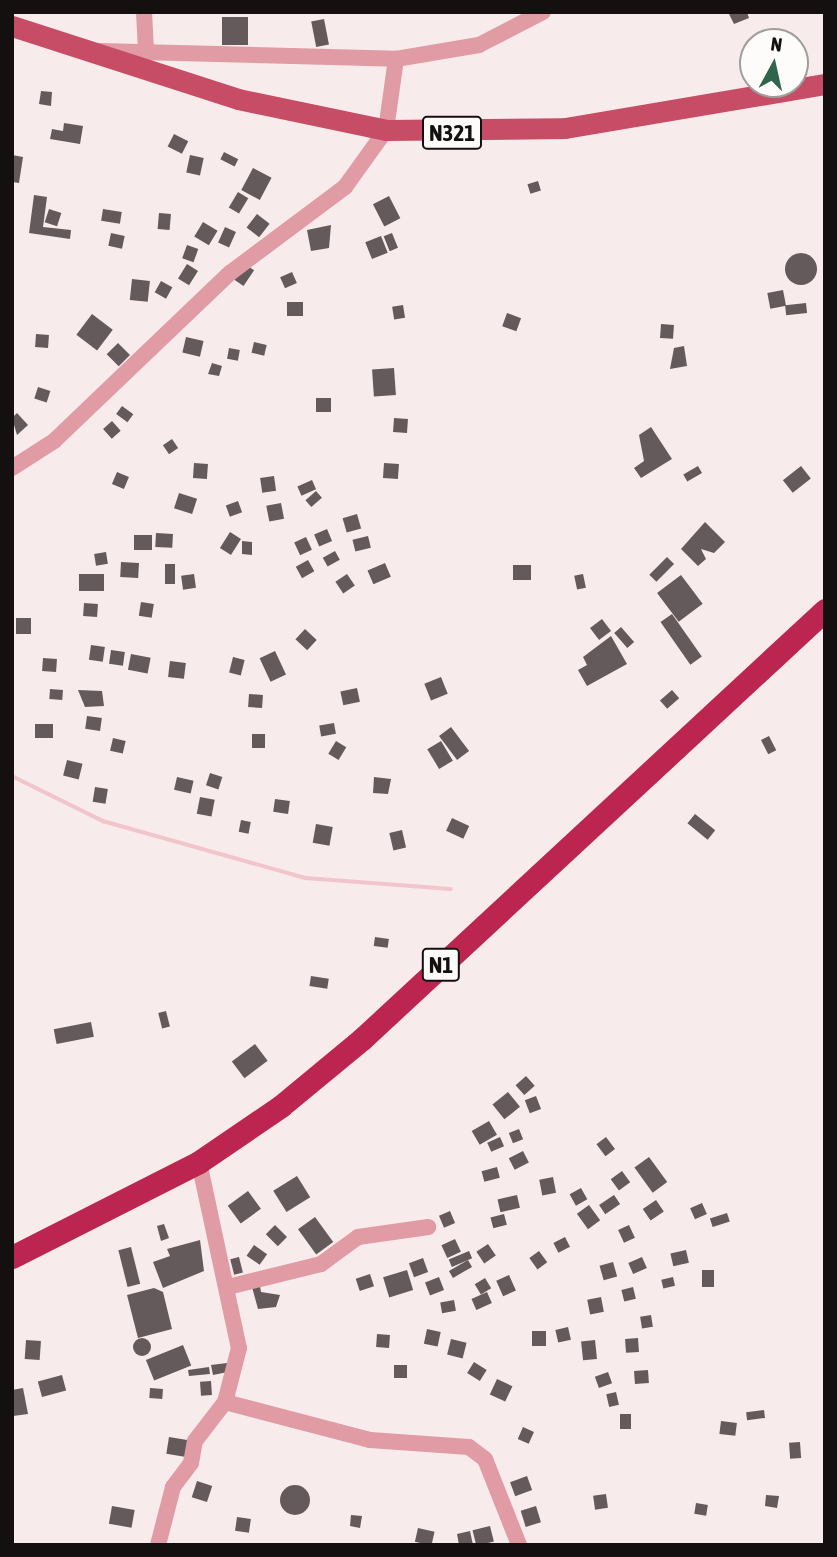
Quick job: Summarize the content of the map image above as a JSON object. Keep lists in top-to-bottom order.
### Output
{
  "streets": {
    "highway": ["N1"],
    "main road": ["N321"]
  },
  "north": "top"
}
